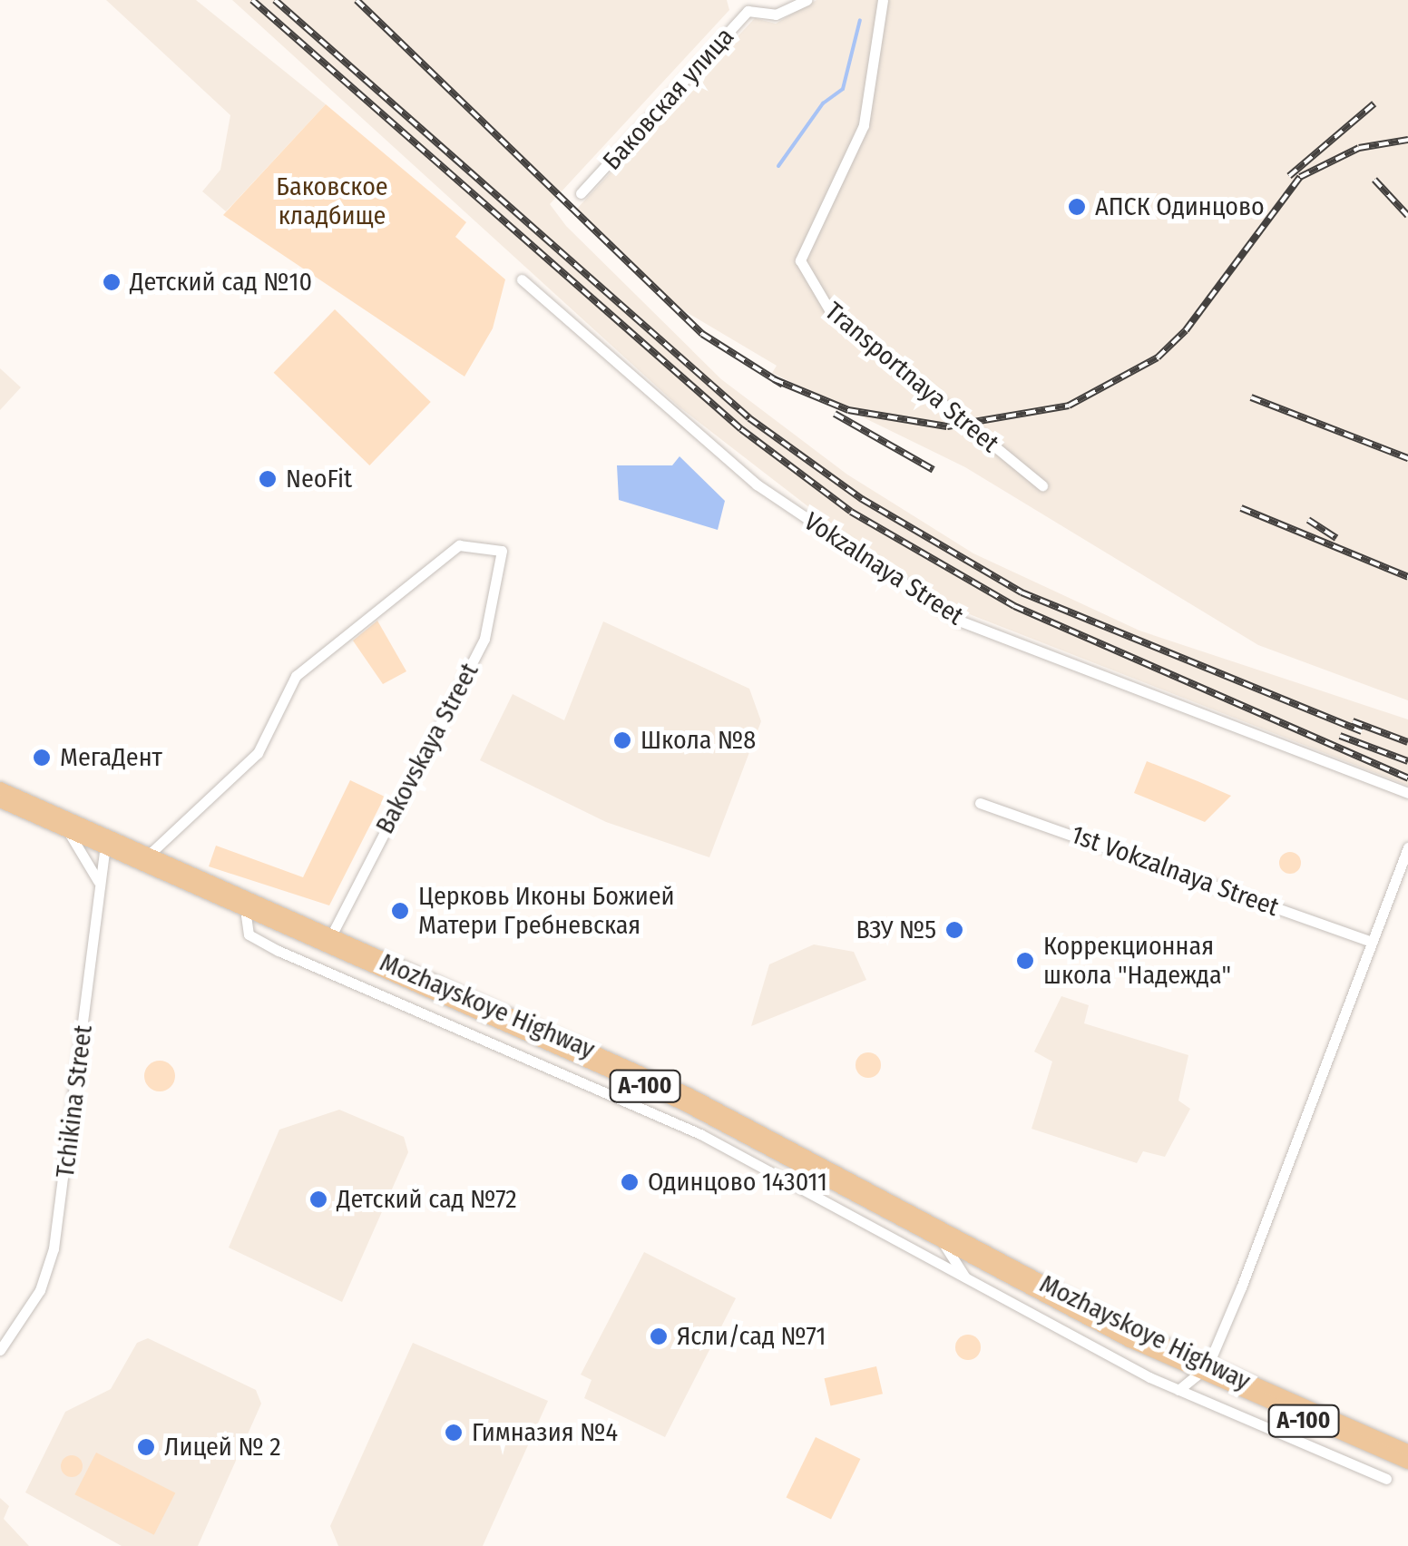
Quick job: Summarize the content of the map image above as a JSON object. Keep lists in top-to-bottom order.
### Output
{
  "streets": {
    "main road": ["Mozhayskoye Highway", "А-100"],
    "street": [
      "Баковская улица",
      "Transportnaya Street",
      "Vokzalnaya Street",
      "Bakovskaya Street",
      "1st Vokzalnaya Street",
      "Tchikina Street"
    ]
  },
  "crossings": [
    ["Bakovskaya Street", "Mozhayskoye Highway"],
    ["Mozhayskoye Highway", "Tchikina Street"]
  ],
  "parks": ["Баковское кладбище"],
  "places": [
    "АПСК Одинцово",
    "Детский сад №10",
    "NeoFit",
    "Школа №8",
    "МегаДент",
    "Церковь Иконы Божией Матери Гребневская",
    "ВЗУ №5",
    "Коррекционная школа \"Надежда\"",
    "Одинцово 143011",
    "Детский сад №72",
    "Ясли/сад №71",
    "Гимназия №4",
    "Лицей № 2"
  ]
}
